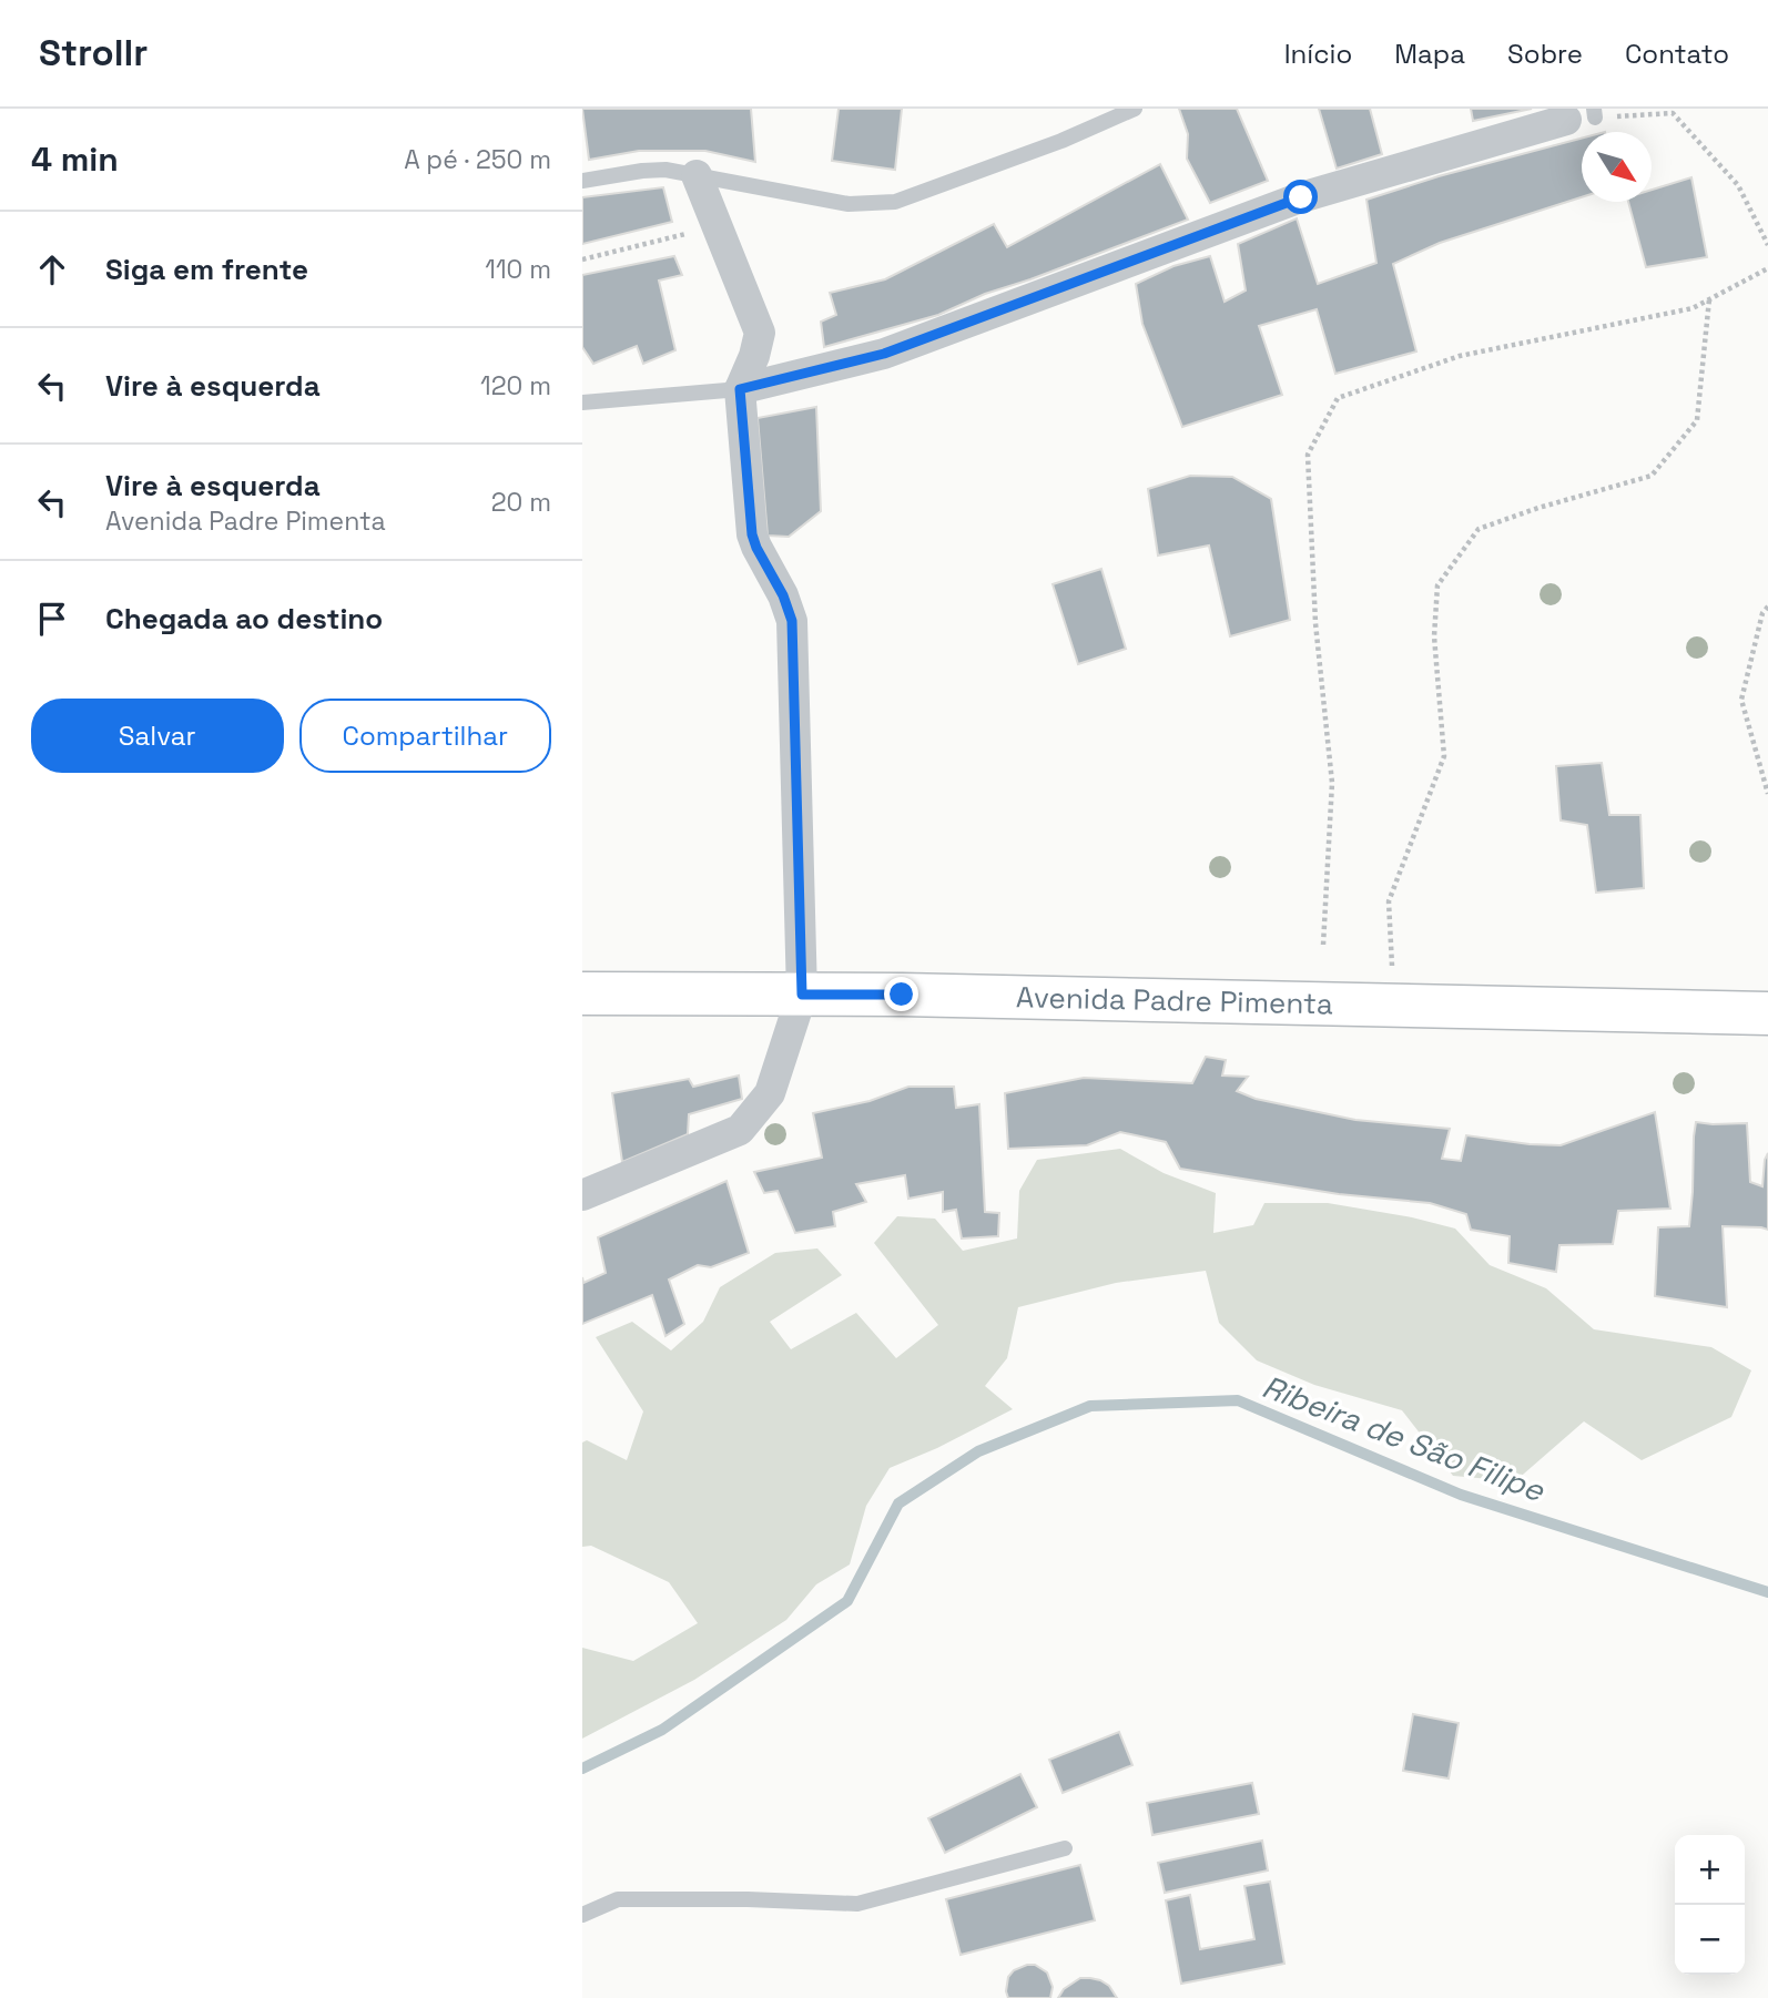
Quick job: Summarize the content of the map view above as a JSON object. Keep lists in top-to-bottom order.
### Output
{
  "streets": {
    "main road": ["Avenida Padre Pimenta"]
  },
  "water": ["Ribeira de São Filipe"],
  "north": "bottom right",
  "page": {
    "header": "Strollr",
    "nav": [
      "Início",
      "Mapa",
      "Sobre",
      "Contato"
    ],
    "heading": ["4 min", "A pé · 250 m"],
    "list": [
      ["Siga em frente", "110 m"],
      ["Vire à esquerda", "120 m"],
      ["Vire à esquerda", "Avenida Padre Pimenta", "20 m"],
      "Chegada ao destino"
    ],
    "buttons": ["Salvar", "Compartilhar"],
    "map_buttons": ["+", "−"]
  }
}
